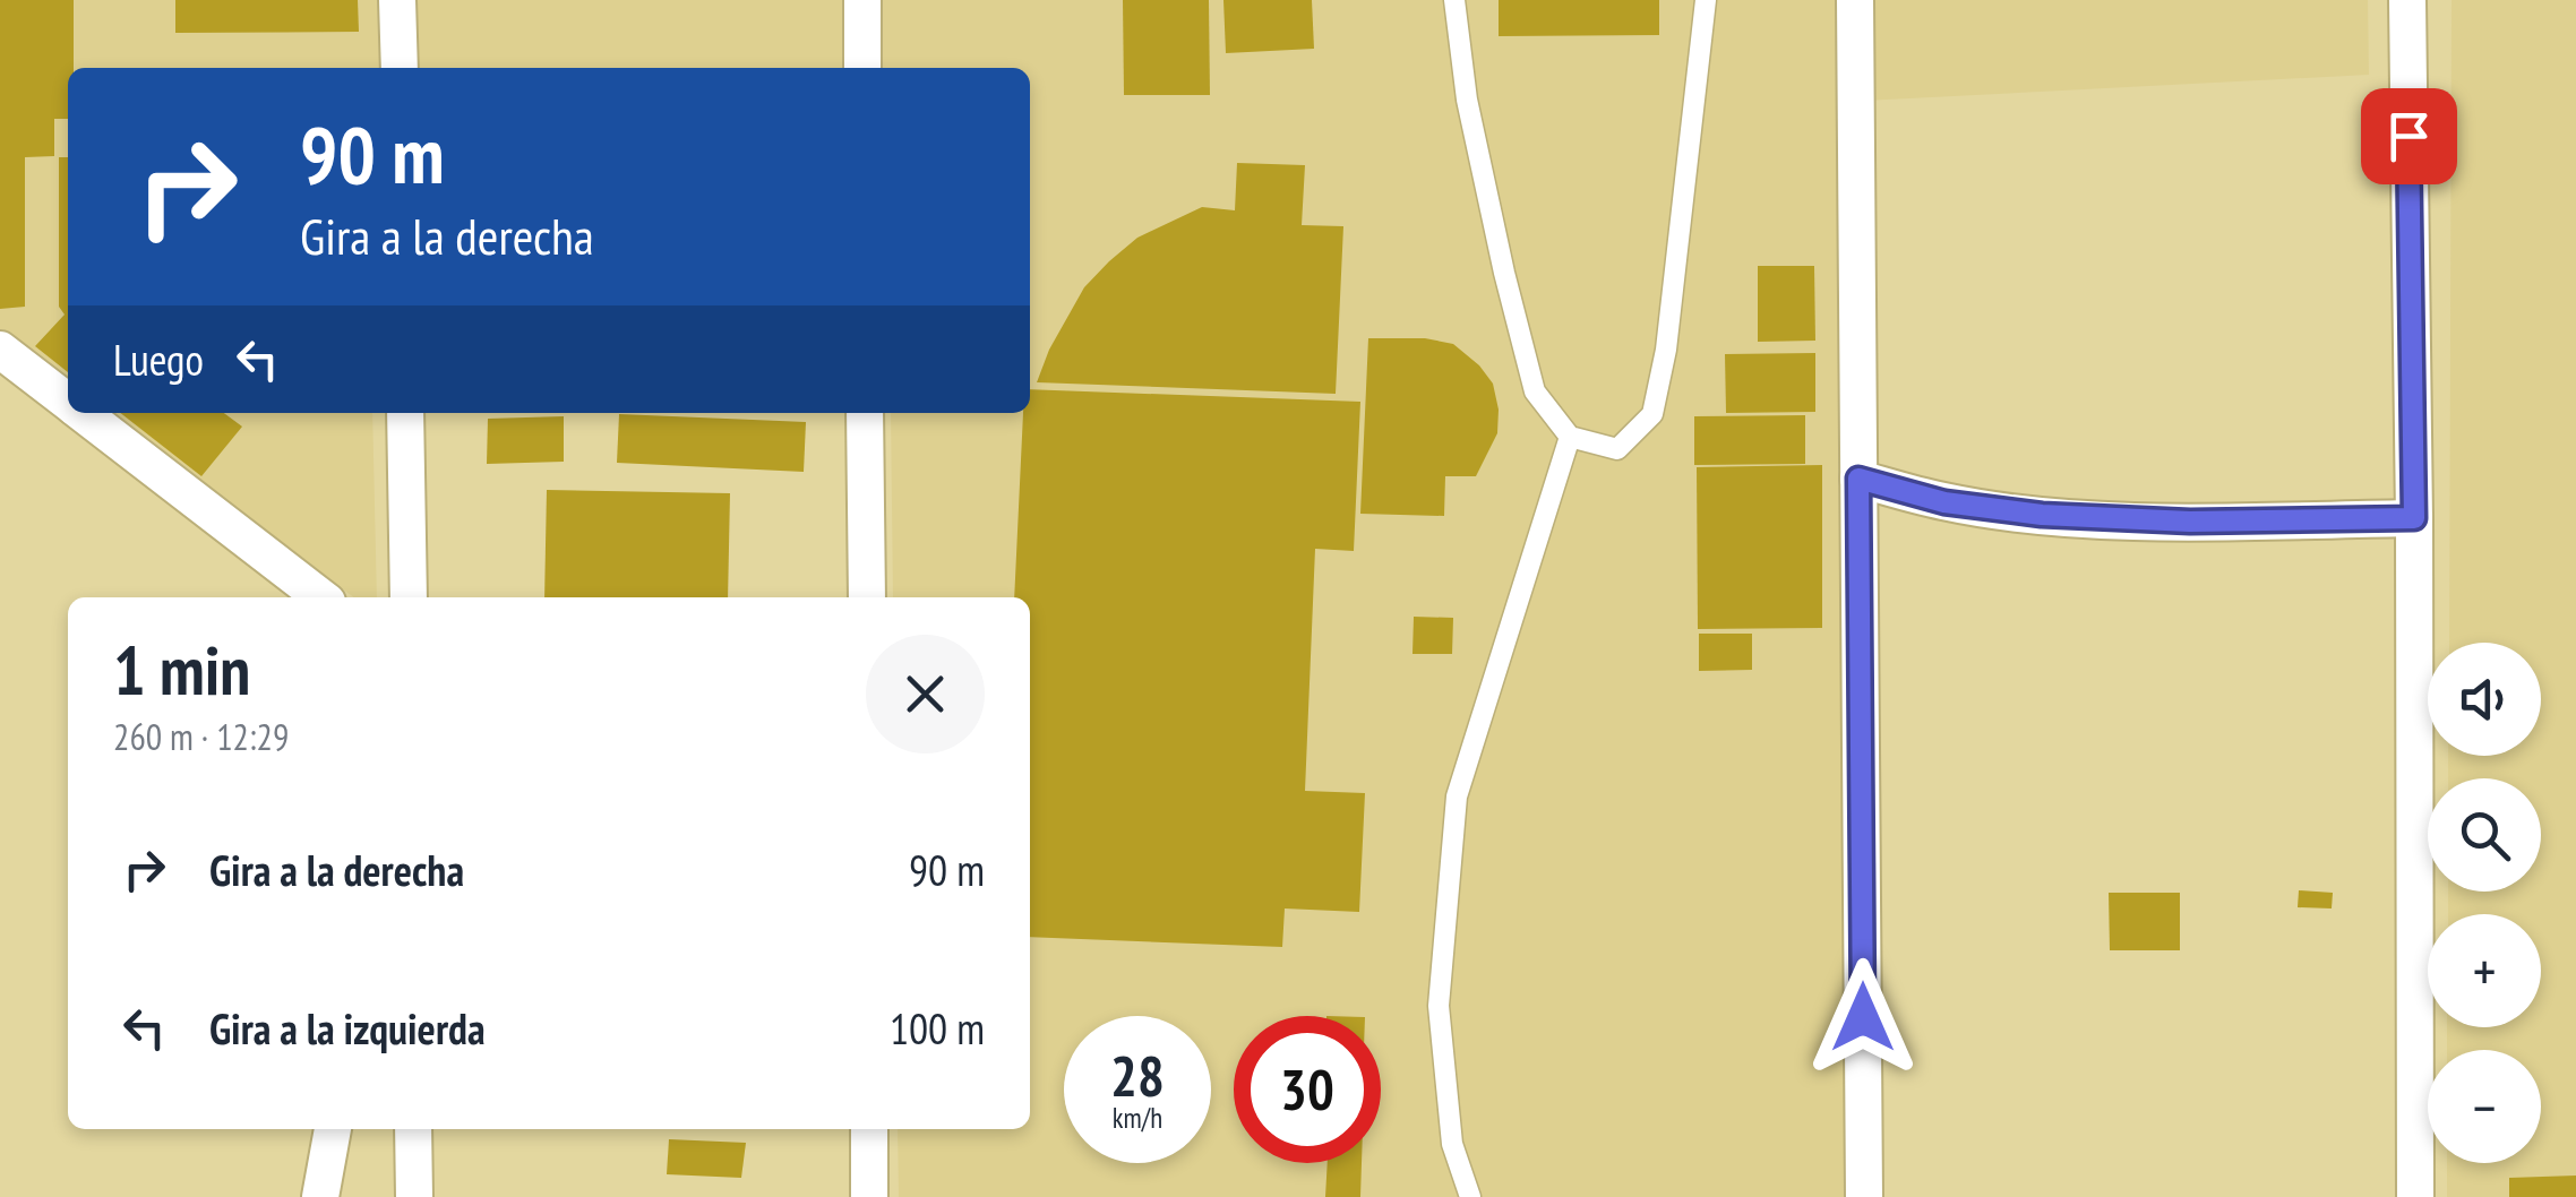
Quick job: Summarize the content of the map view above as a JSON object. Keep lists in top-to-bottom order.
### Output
{
  "page": {
    "turn": ["90 m", "Gira a la derecha"],
    "then": "Luego",
    "heading": ["1 min", "260 m · 12:29"],
    "map_buttons": ["+", "−"],
    "list": [
      {
        "name": "Gira a la derecha",
        "value": "90 m"
      },
      {
        "name": "Gira a la izquierda",
        "value": "100 m"
      }
    ],
    "speed": "28 km/h",
    "limit": "30"
  }
}
